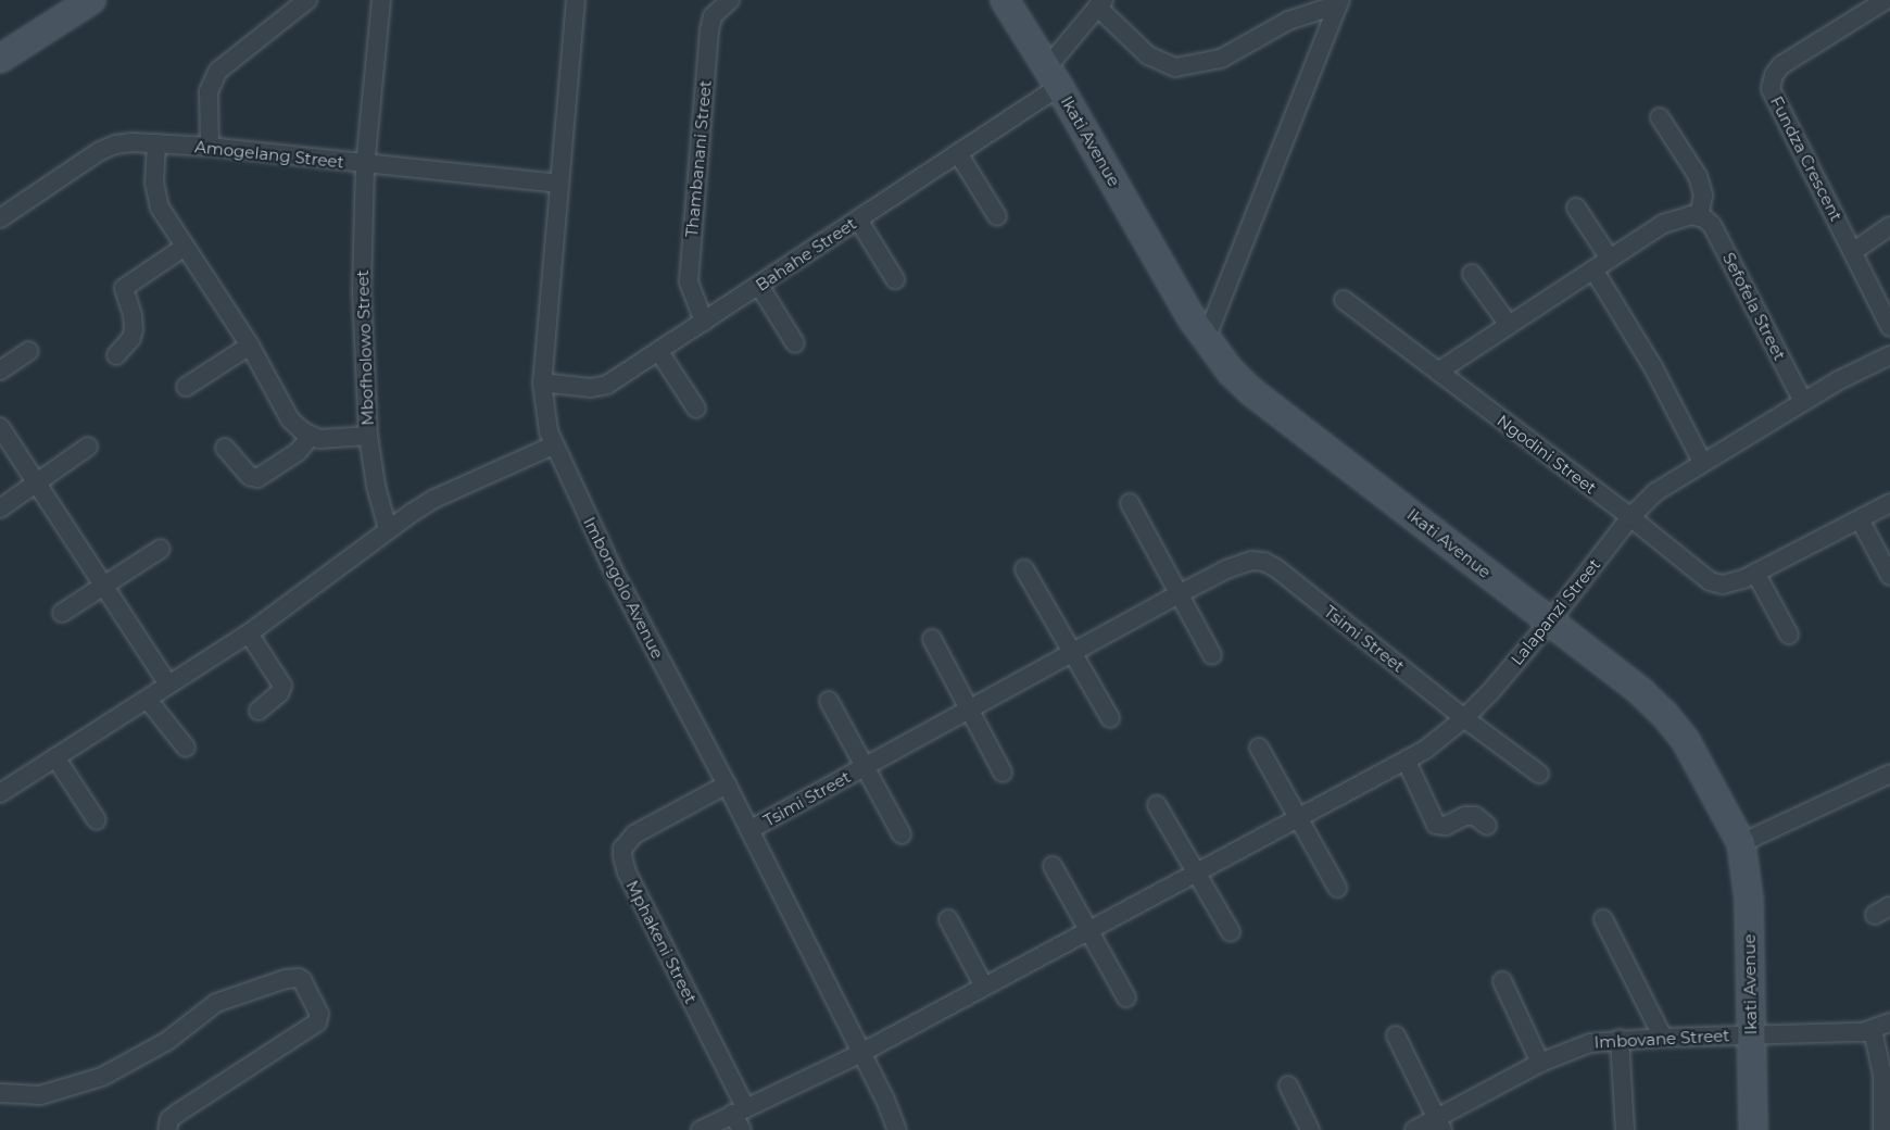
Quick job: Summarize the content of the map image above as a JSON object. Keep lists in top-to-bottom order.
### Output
{
  "streets": {
    "street": [
      "Ikati Avenue",
      "Amogelang Street",
      "Thambanani Street",
      "Fundza Crescent",
      "Bahahe Street",
      "Sefofela Street",
      "Mbofholowo Street",
      "Ngodini Street",
      "Imbongolo Avenue",
      "Lalapanzi Street",
      "Tsimi Street",
      "Mphakeni Street",
      "Imbovane Street"
    ]
  },
  "crossings": [
    ["Ikati Avenue", "Bahahe Street"],
    ["Ikati Avenue", "Lalapanzi Street"],
    ["Ikati Avenue", "Imbovane Street"],
    ["Amogelang Street", "Mbofholowo Street"],
    ["Amogelang Street", "Imbongolo Avenue"],
    ["Thambanani Street", "Bahahe Street"],
    ["Bahahe Street", "Imbongolo Avenue"],
    ["Sefofela Street", "Lalapanzi Street"],
    ["Ngodini Street", "Lalapanzi Street"],
    ["Imbongolo Avenue", "Lalapanzi Street"],
    ["Imbongolo Avenue", "Tsimi Street"],
    ["Imbongolo Avenue", "Mphakeni Street"],
    ["Lalapanzi Street", "Tsimi Street"],
    ["Lalapanzi Street", "Mphakeni Street"]
  ]
}
